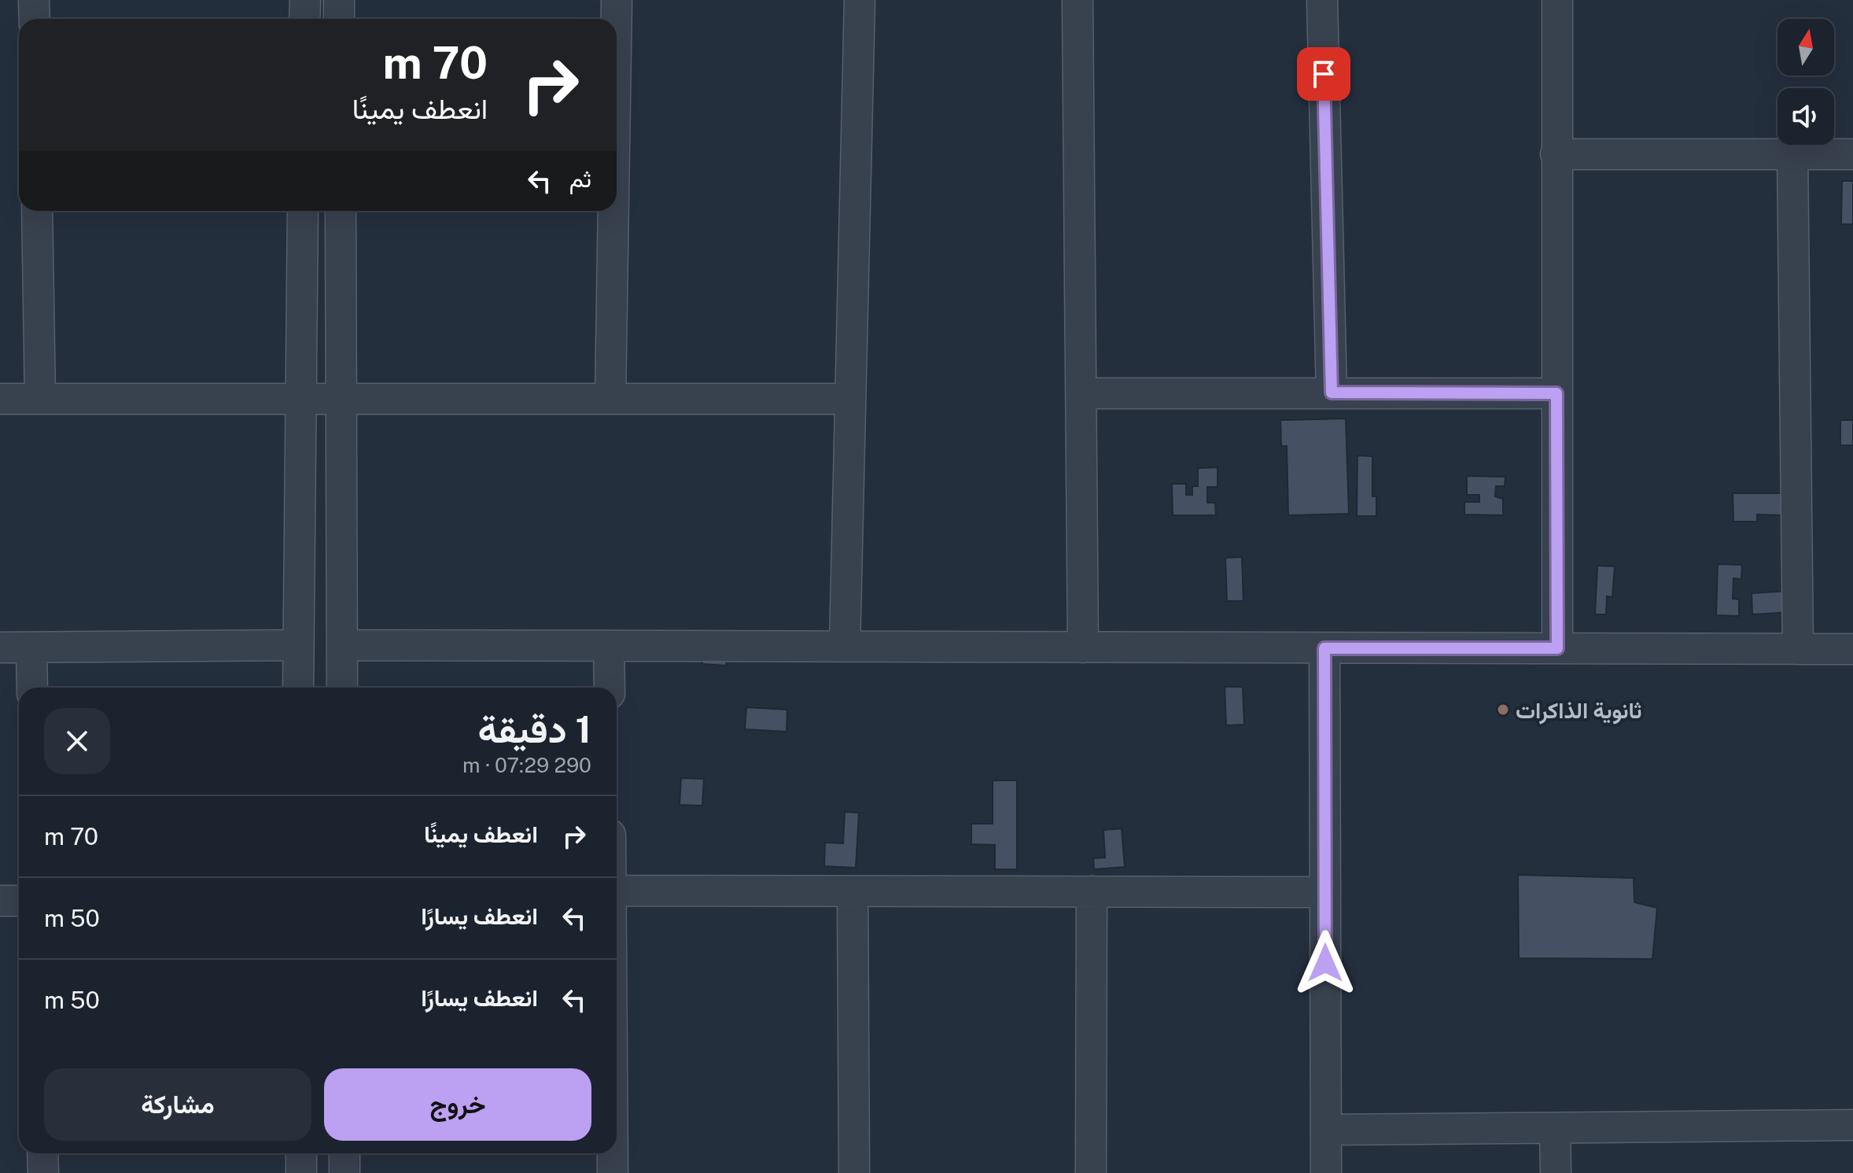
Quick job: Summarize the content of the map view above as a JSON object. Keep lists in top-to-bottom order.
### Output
{
  "places": ["ثانوية الذاكرات"],
  "north": "top",
  "page": {
    "turn": ["70 m", "انعطف يمينًا"],
    "then": "ثم",
    "heading": ["1 دقيقة", "290 m · 07:29"],
    "list": [
      {
        "name": "انعطف يمينًا",
        "value": "70 m"
      },
      {
        "name": "انعطف يسارًا",
        "value": "50 m"
      },
      {
        "name": "انعطف يسارًا",
        "value": "50 m"
      }
    ],
    "buttons": ["خروج", "مشاركة"]
  }
}
